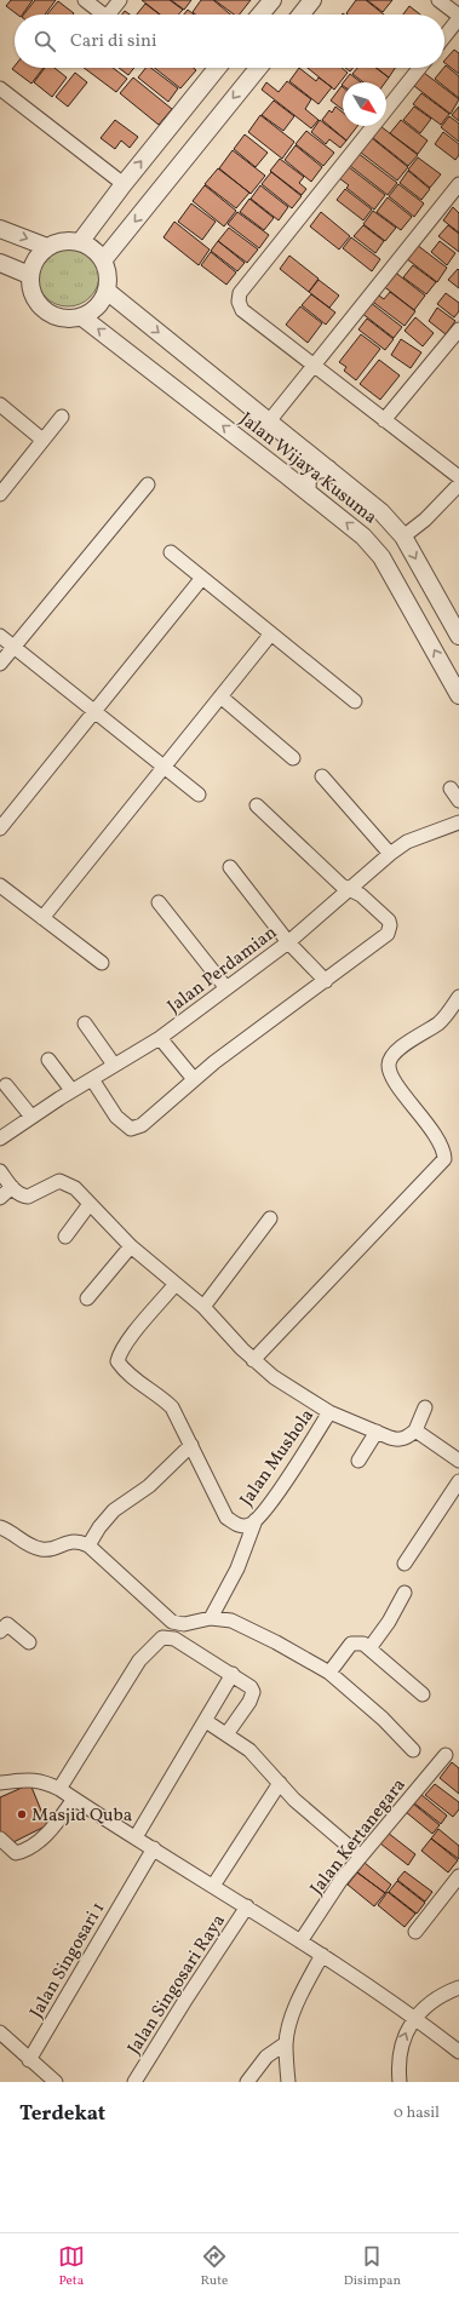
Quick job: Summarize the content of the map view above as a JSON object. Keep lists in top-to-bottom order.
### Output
{
  "streets": {
    "street": [
      "Jalan Wijaya Kusuma",
      "Jalan Perdamian",
      "Jalan Mushola",
      "Jalan Kertanegara",
      "Jalan Singosari 1",
      "Jalan Singosari Raya"
    ]
  },
  "places": ["Masjid Quba"],
  "north": "bottom right",
  "page": {
    "search": "Cari di sini",
    "heading": ["Terdekat", "0 hasil"],
    "nav": ["Peta", "Rute", "Disimpan"]
  }
}
